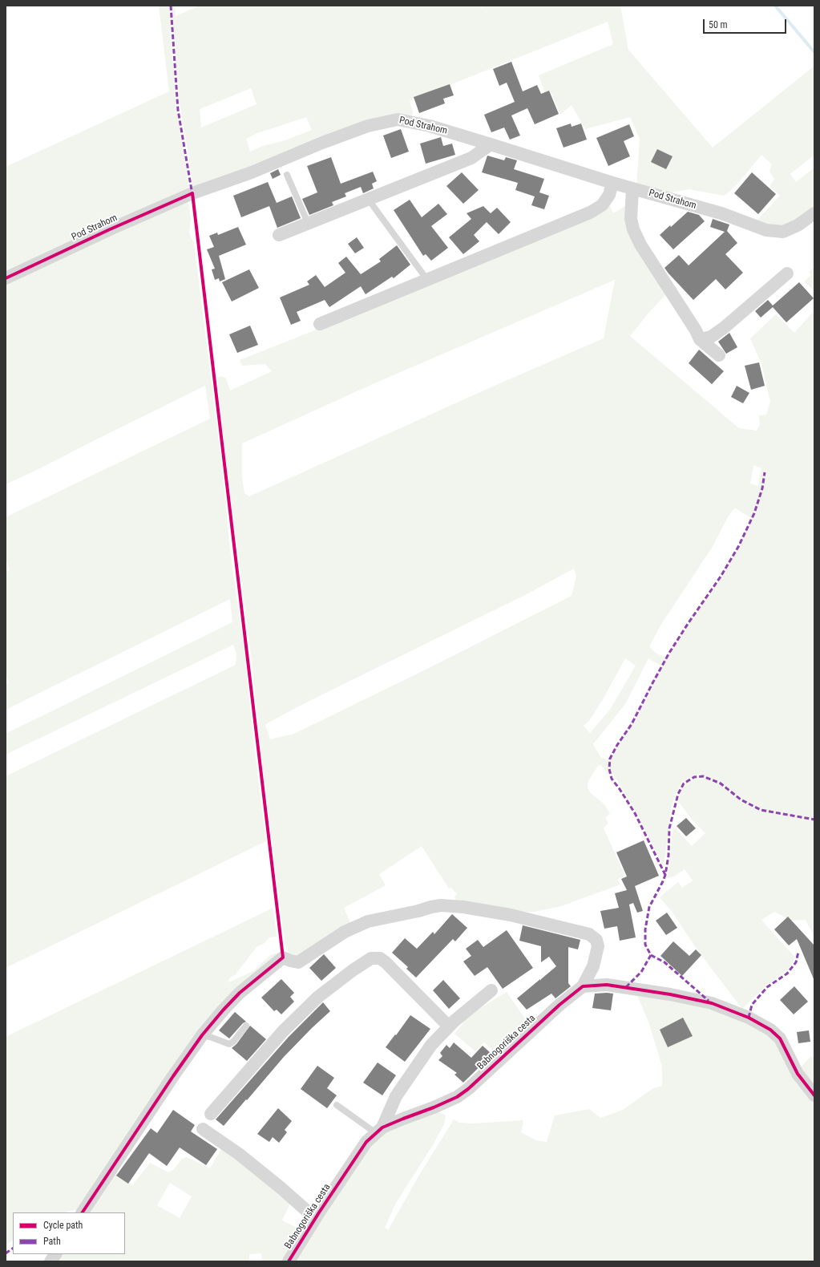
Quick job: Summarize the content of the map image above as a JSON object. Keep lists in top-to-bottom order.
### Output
{
  "streets": {
    "street": ["Pod Strahom", "Babnogoriška cesta"]
  },
  "legend": ["Cycle path", "Path"],
  "scale_bar": "50 m"
}
